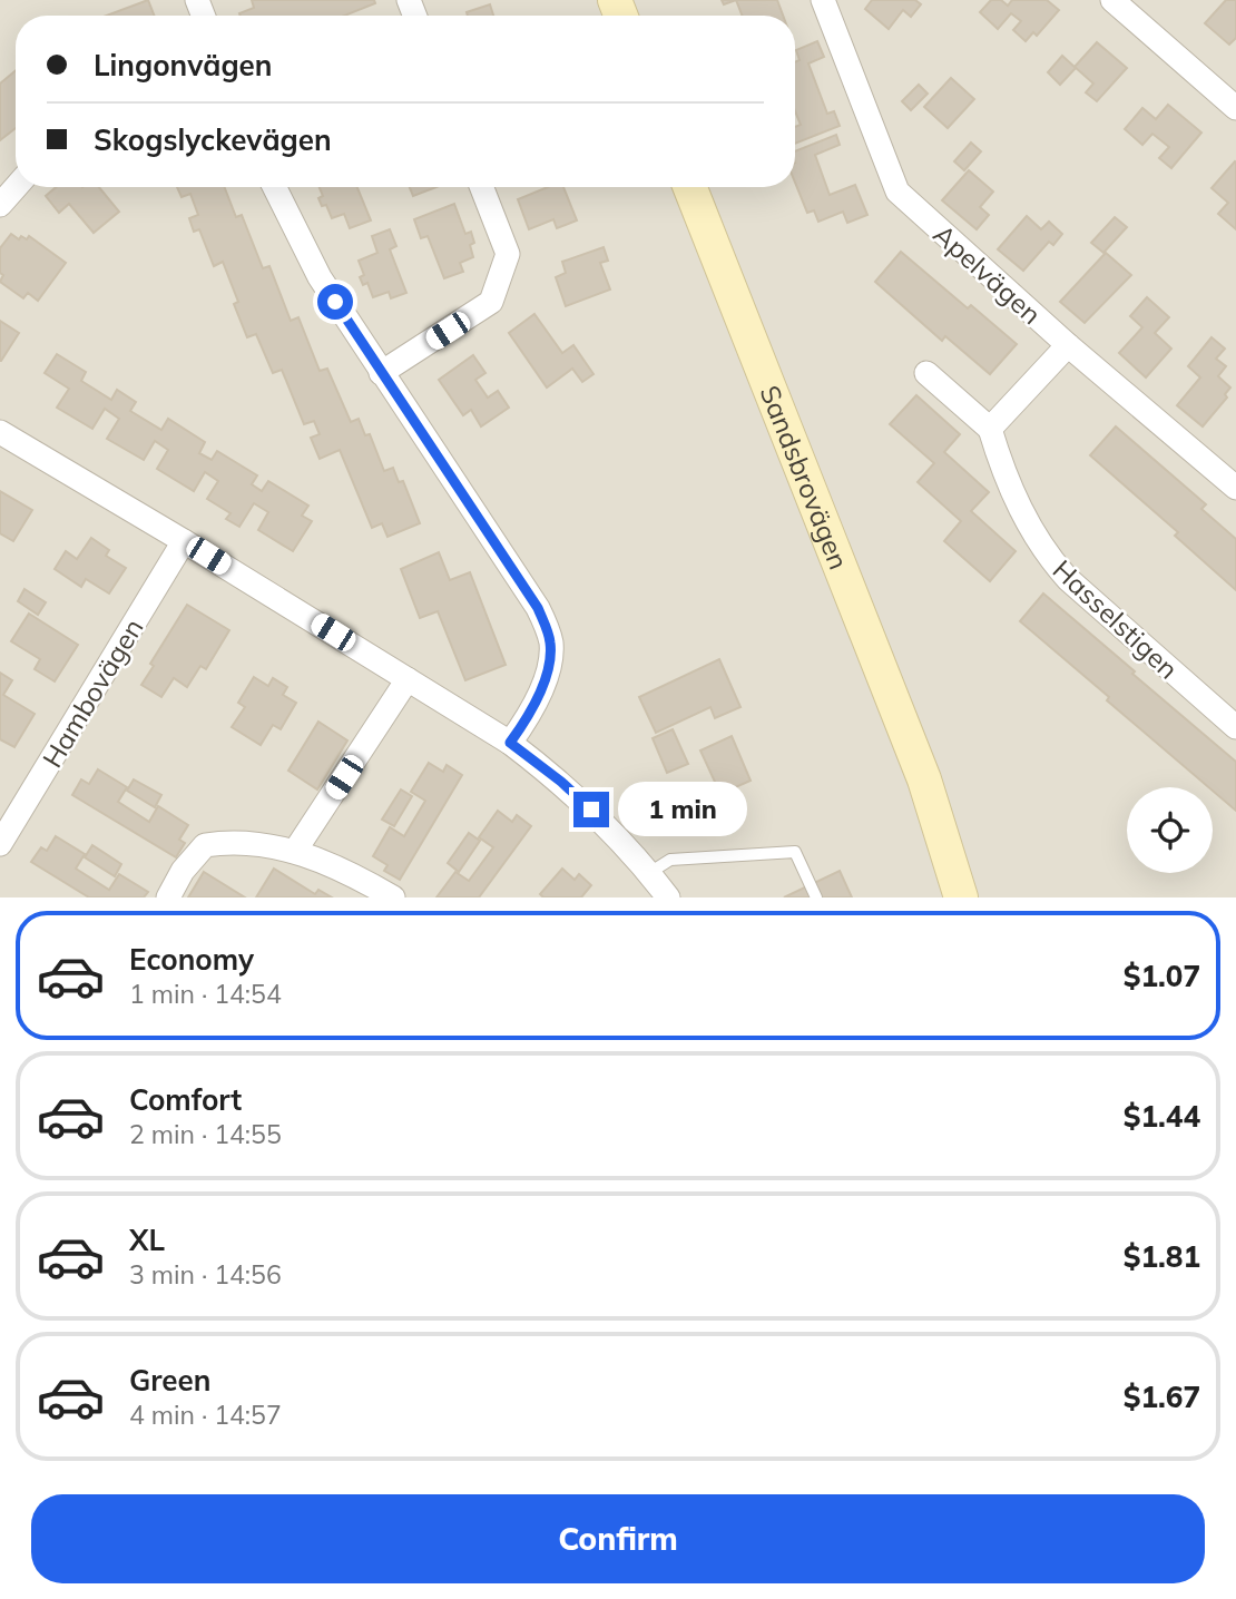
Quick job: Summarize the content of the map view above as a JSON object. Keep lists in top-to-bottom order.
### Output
{
  "streets": {
    "main road": ["Sandsbrovägen"],
    "street": ["Apelvägen", "Hasselstigen", "Hambovägen"]
  },
  "page": {
    "banner": ["Lingonvägen", "Skogslyckevägen"],
    "bubble": "1 min",
    "list": [
      {
        "name": "Economy",
        "note": "1 min · 14:54",
        "value": "$1.07"
      },
      {
        "name": "Comfort",
        "note": "2 min · 14:55",
        "value": "$1.44"
      },
      {
        "name": "XL",
        "note": "3 min · 14:56",
        "value": "$1.81"
      },
      {
        "name": "Green",
        "note": "4 min · 14:57",
        "value": "$1.67"
      }
    ],
    "buttons": "Confirm"
  }
}
